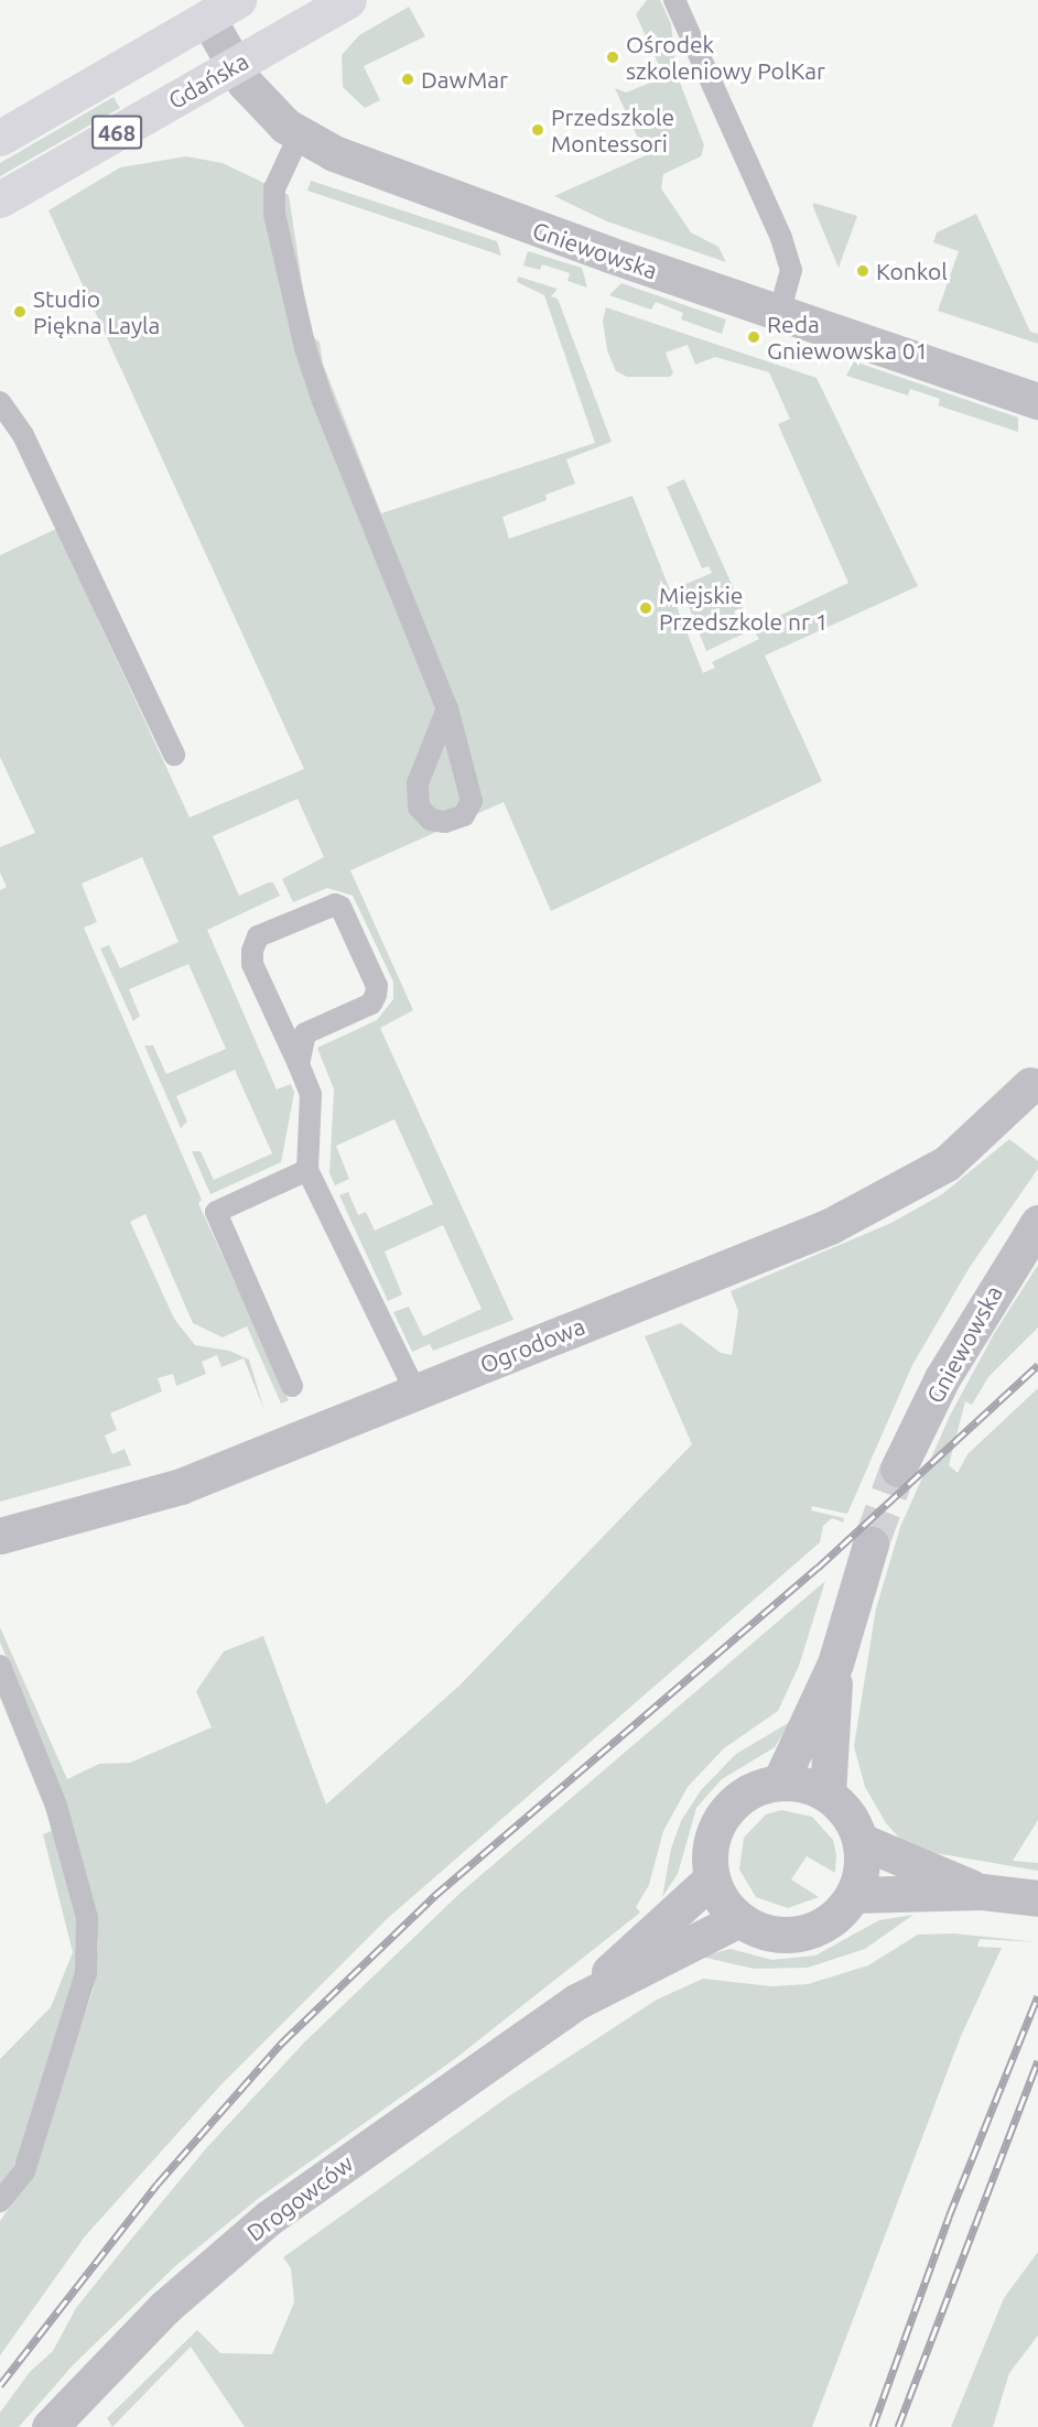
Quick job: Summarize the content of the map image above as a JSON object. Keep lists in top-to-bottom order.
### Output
{
  "streets": {
    "main road": ["Gdańska", "468"],
    "street": ["Gniewowska", "Ogrodowa", "Drogowców"]
  },
  "crossings": [
    ["Gdańska", "Gniewowska"],
    ["468", "Gniewowska"]
  ],
  "places": [
    "Ośrodek szkoleniowy PolKar",
    "DawMar",
    "Przedszkole Montessori",
    "Konkol",
    "Studio Piękna Layla",
    "Reda Gniewowska 01",
    "Miejskie Przedszkole nr 1"
  ]
}
